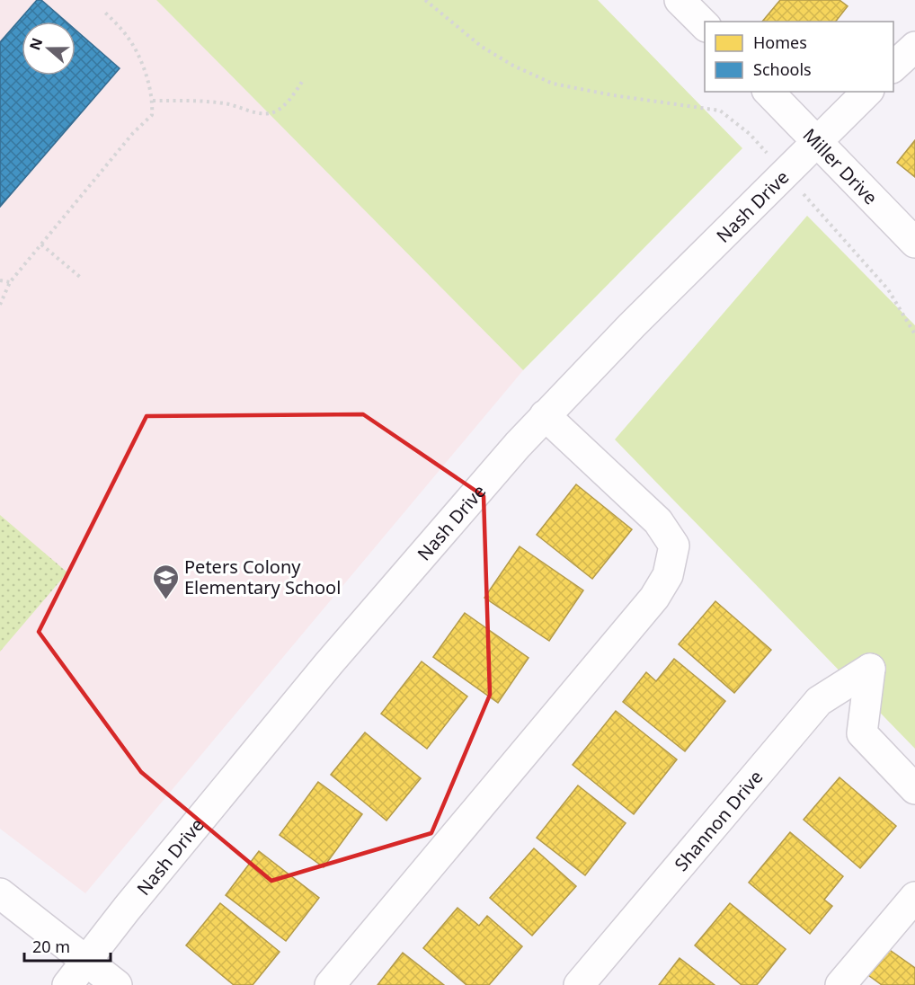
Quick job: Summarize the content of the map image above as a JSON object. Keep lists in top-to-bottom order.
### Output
{
  "streets": {
    "street": ["Miller Drive", "Nash Drive", "Shannon Drive"]
  },
  "crossings": [
    ["Miller Drive", "Nash Drive"]
  ],
  "places": {
    "school or university": ["Peters Colony Elementary School"]
  },
  "legend": ["Homes", "Schools"],
  "scale_bar": "20 m",
  "north": "left"
}
